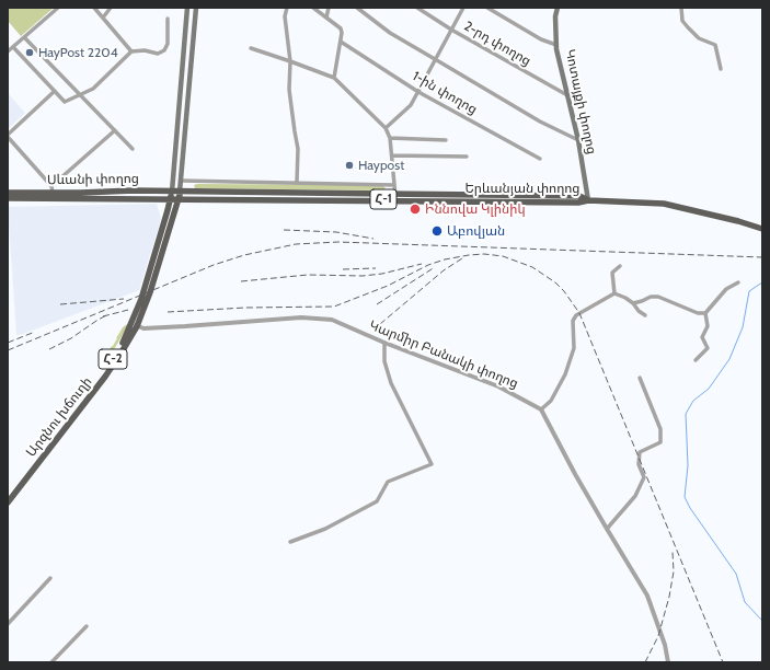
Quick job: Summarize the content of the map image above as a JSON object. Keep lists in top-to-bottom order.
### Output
{
  "streets": {
    "main road": [
      "Կոտայքի փողոց",
      "Սևանի փողոց",
      "Երևանյան փողոց",
      "Հ-1",
      "Հ-2",
      "Արզնու խճուղի"
    ],
    "street": ["2-րդ փողոց", "1-ին փողոց", "Կարմիր Բանակի փողոց"]
  },
  "crossings": [
    ["2-րդ փողոց", "Կոտայքի փողոց"],
    ["Կոտայքի փողոց", "Երևանյան փողոց"],
    ["Կոտայքի փողոց", "Հ-1"],
    ["Սևանի փողոց", "Երևանյան փողոց"],
    ["Սևանի փողոց", "Հ-2"],
    ["Երևանյան փողոց", "Հ-1"],
    ["Երևանյան փողոց", "Հ-2"],
    ["Կարմիր Բանակի փողոց", "Հ-2"],
    ["Կարմիր Բանակի փողոց", "Արզնու խճուղի"],
    ["Հ-2", "Արզնու խճուղի"]
  ],
  "places": [
    "HayPost 2204",
    "Haypost",
    "Իննովա Կլինիկ",
    "Աբովյան"
  ]
}
